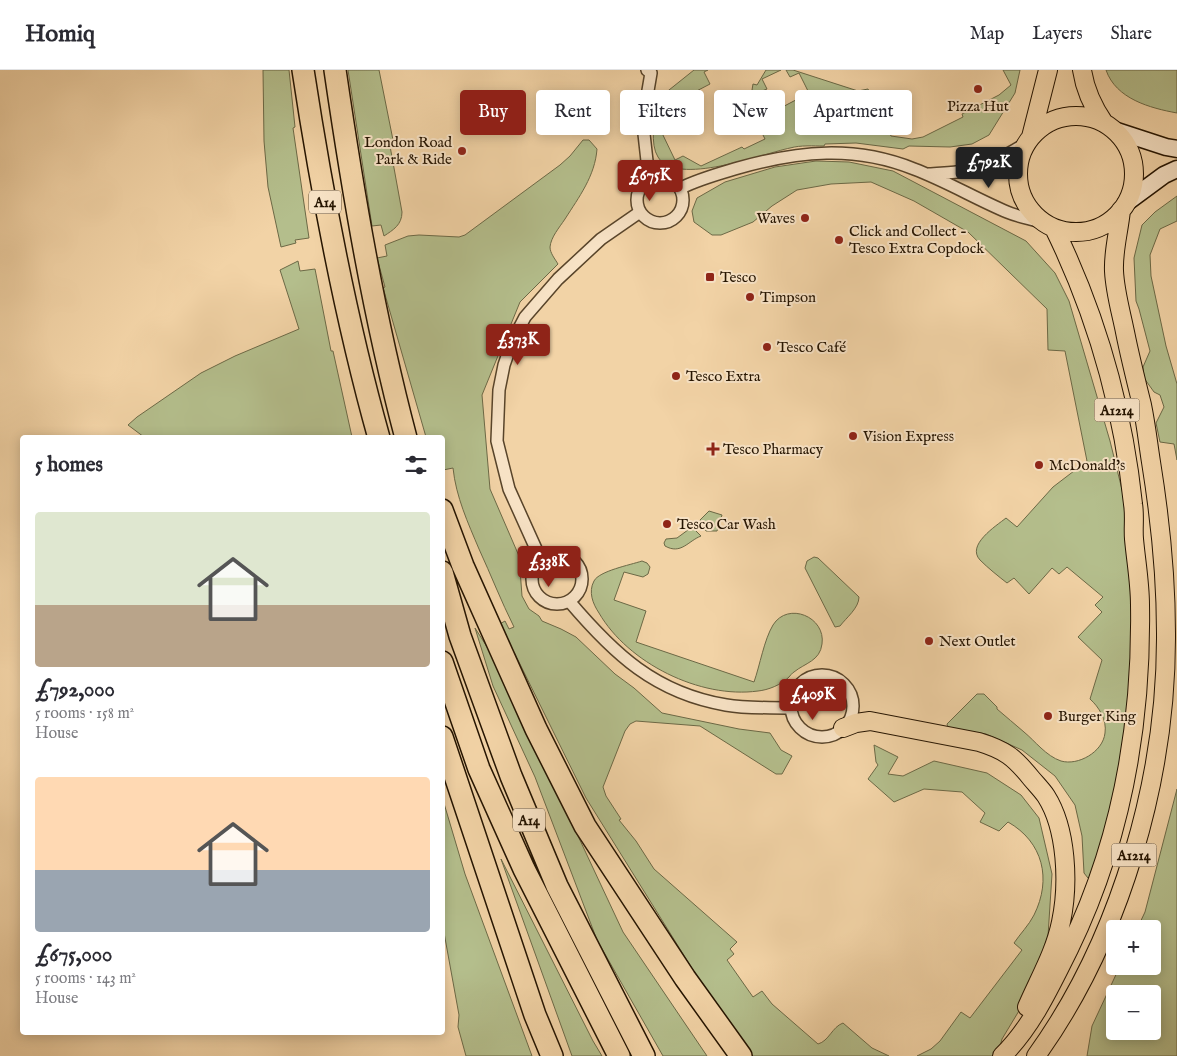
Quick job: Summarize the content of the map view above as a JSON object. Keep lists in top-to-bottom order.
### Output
{
  "streets": {
    "highway": ["A14"],
    "main road": ["A1214"]
  },
  "places": {
    "other": [
      "Pizza Hut",
      "London Road Park & Ride",
      "Waves",
      "Click and Collect - Tesco Extra Copdock",
      "Timpson",
      "Tesco Café",
      "Tesco Extra",
      "Vision Express",
      "McDonald's",
      "Tesco Car Wash",
      "Next Outlet",
      "Burger King"
    ],
    "transit": ["Tesco"],
    "health": ["Tesco Pharmacy"]
  },
  "page": {
    "header": "Homiq",
    "nav": ["Map", "Layers", "Share"],
    "chip": [
      "Buy",
      "Rent",
      "Filters",
      "New",
      "Apartment"
    ],
    "price": [
      "£792K",
      "£675K",
      "£373K",
      "£338K",
      "£409K"
    ],
    "heading": "5 homes",
    "list": [
      {
        "name": "£792,000",
        "note": "5 rooms · 158 m² · House"
      },
      {
        "name": "£675,000",
        "note": "5 rooms · 143 m² · House"
      }
    ],
    "map_buttons": ["+", "−"]
  }
}
